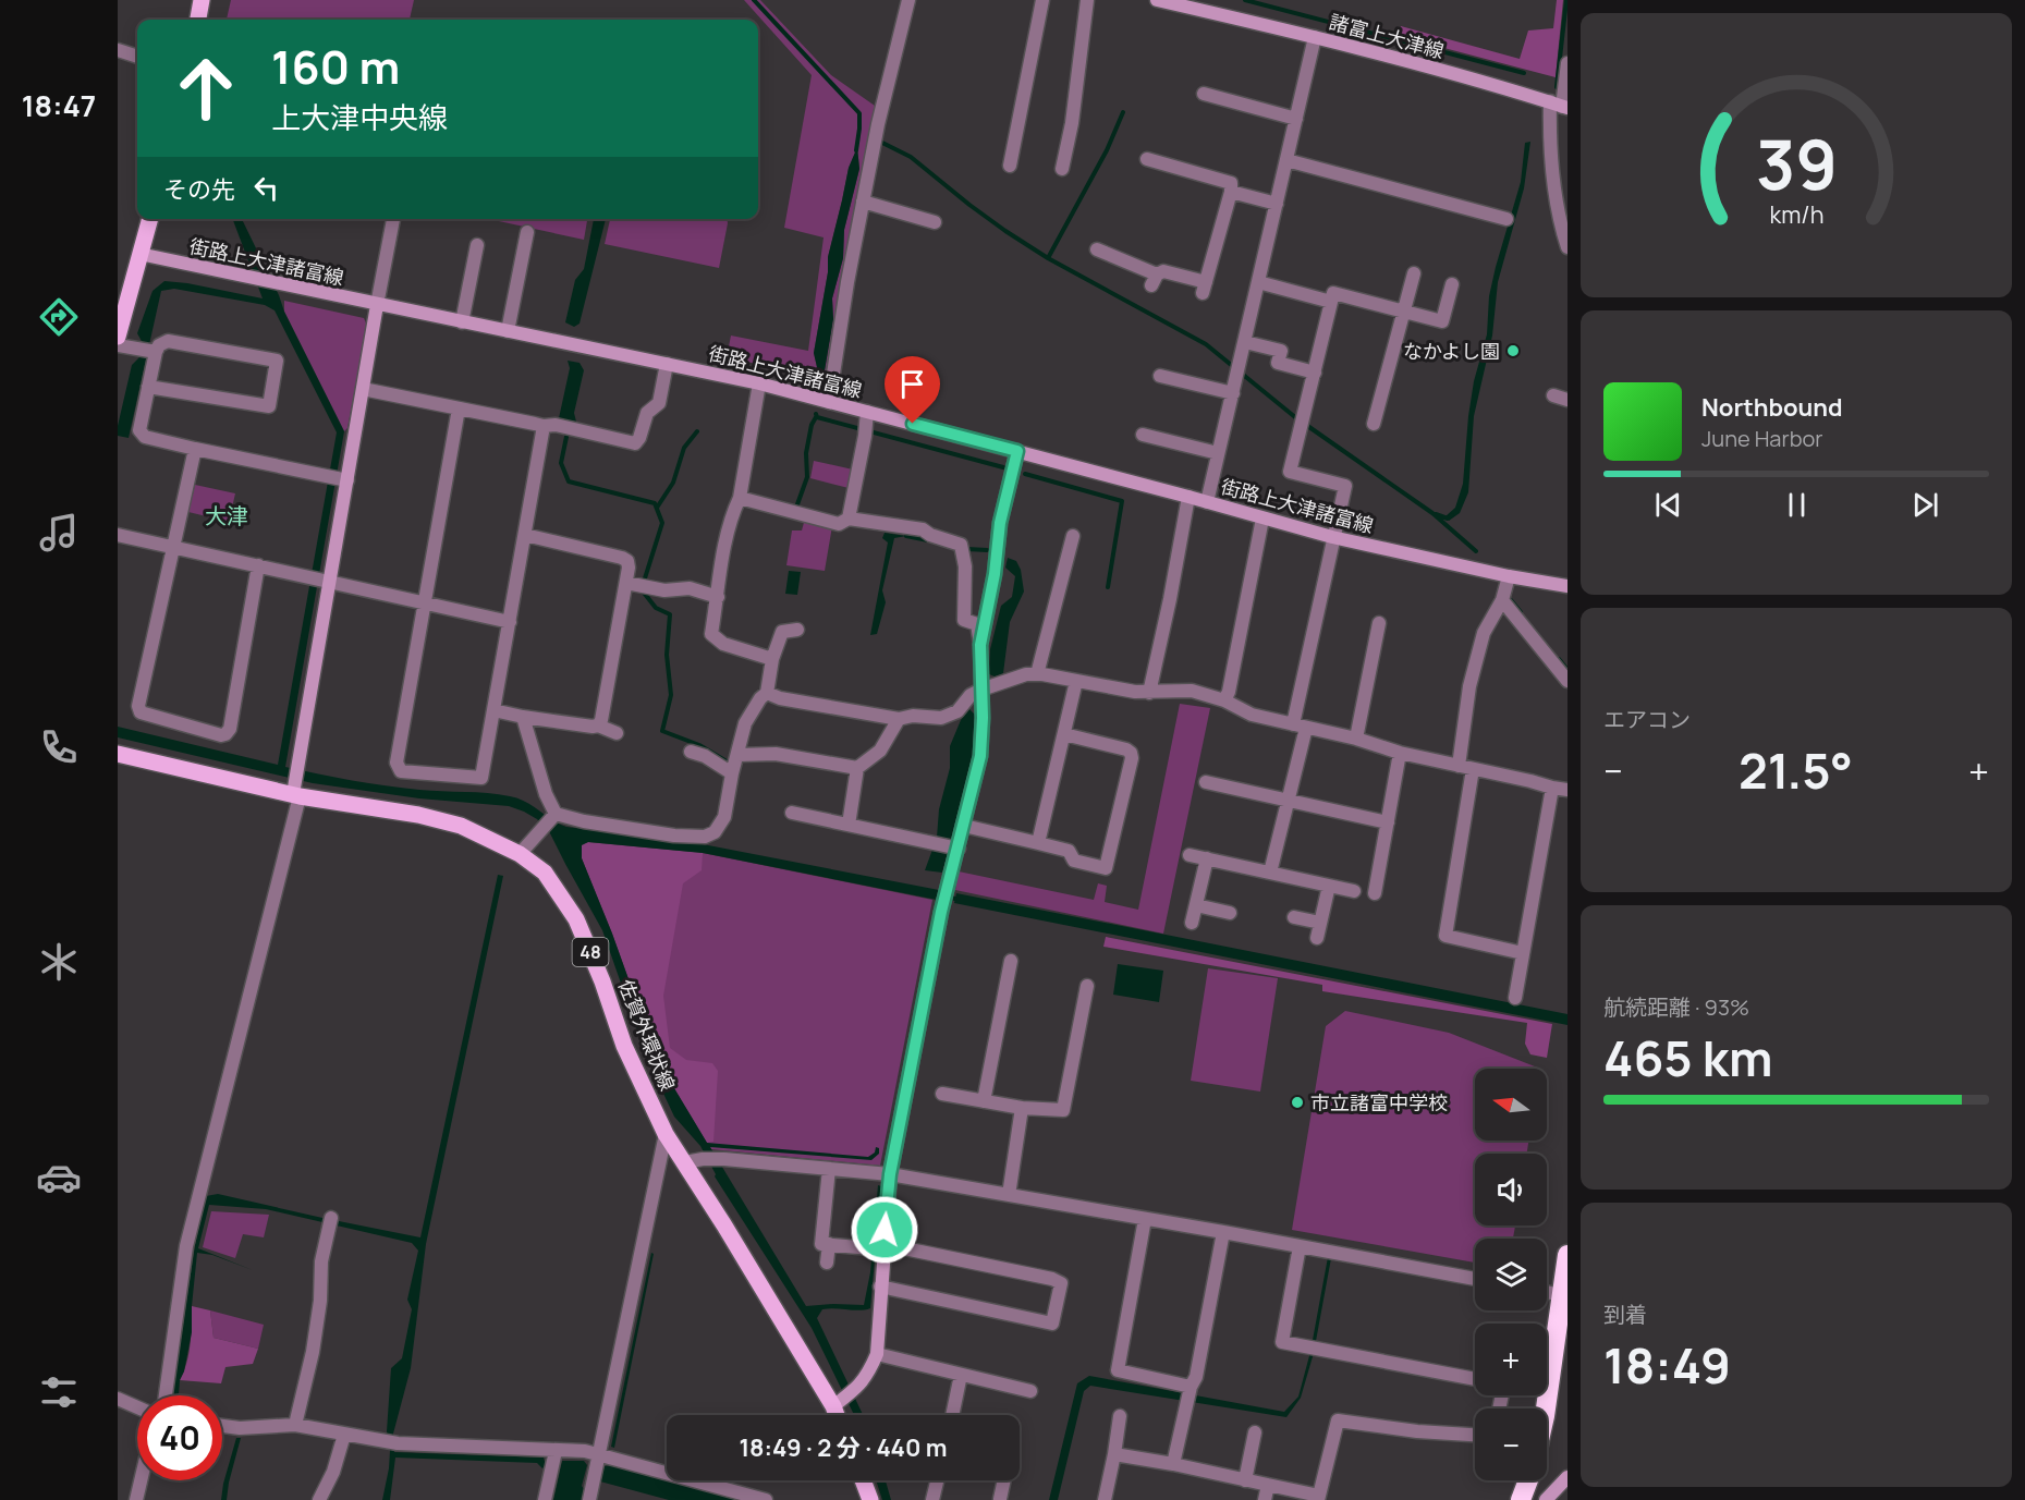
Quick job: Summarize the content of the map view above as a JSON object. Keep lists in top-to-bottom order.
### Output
{
  "streets": {
    "main road": ["48", "佐賀外環状線"],
    "street": ["諸富上大津線", "街路上大津諸富線"]
  },
  "districts": ["大津"],
  "places": ["なかよし園", "市立諸富中学校"],
  "north": "left",
  "page": {
    "tabs": "18:47",
    "turn": ["160 m", "上大津中央線"],
    "then": "その先",
    "song": ["Northbound", "June Harbor"],
    "tile": [
      "エアコン",
      ["航続距離 · 93%", "465 km"],
      ["到着", "18:49"]
    ],
    "heat": ["−", "21.5°", "+"],
    "map_buttons": ["+", "−"],
    "limit": "40",
    "trip": "18:49 · 2 分 · 440 m",
    "gauge": ["39", "km/h"]
  }
}
